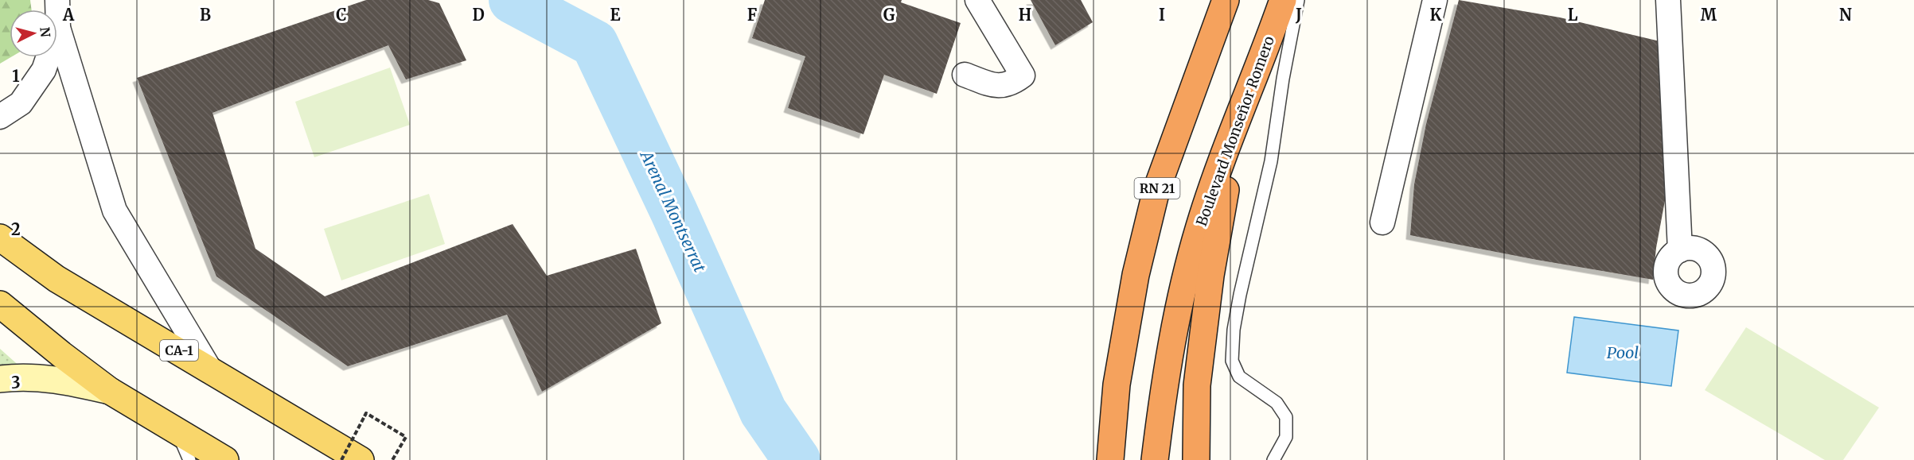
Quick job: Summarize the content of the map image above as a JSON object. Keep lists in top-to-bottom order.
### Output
{
  "streets": {
    "highway": ["Boulevard Monseñor Romero", "RN 21"],
    "main road": ["CA-1"]
  },
  "water": ["Arenal Montserrat", "Pool"],
  "north": "right",
  "grid": {
    "columns": [
      "A",
      "B",
      "C",
      "D",
      "E",
      "F",
      "G",
      "H",
      "I",
      "J",
      "K",
      "L",
      "M",
      "N"
    ],
    "rows": ["1", "2", "3"]
  }
}
